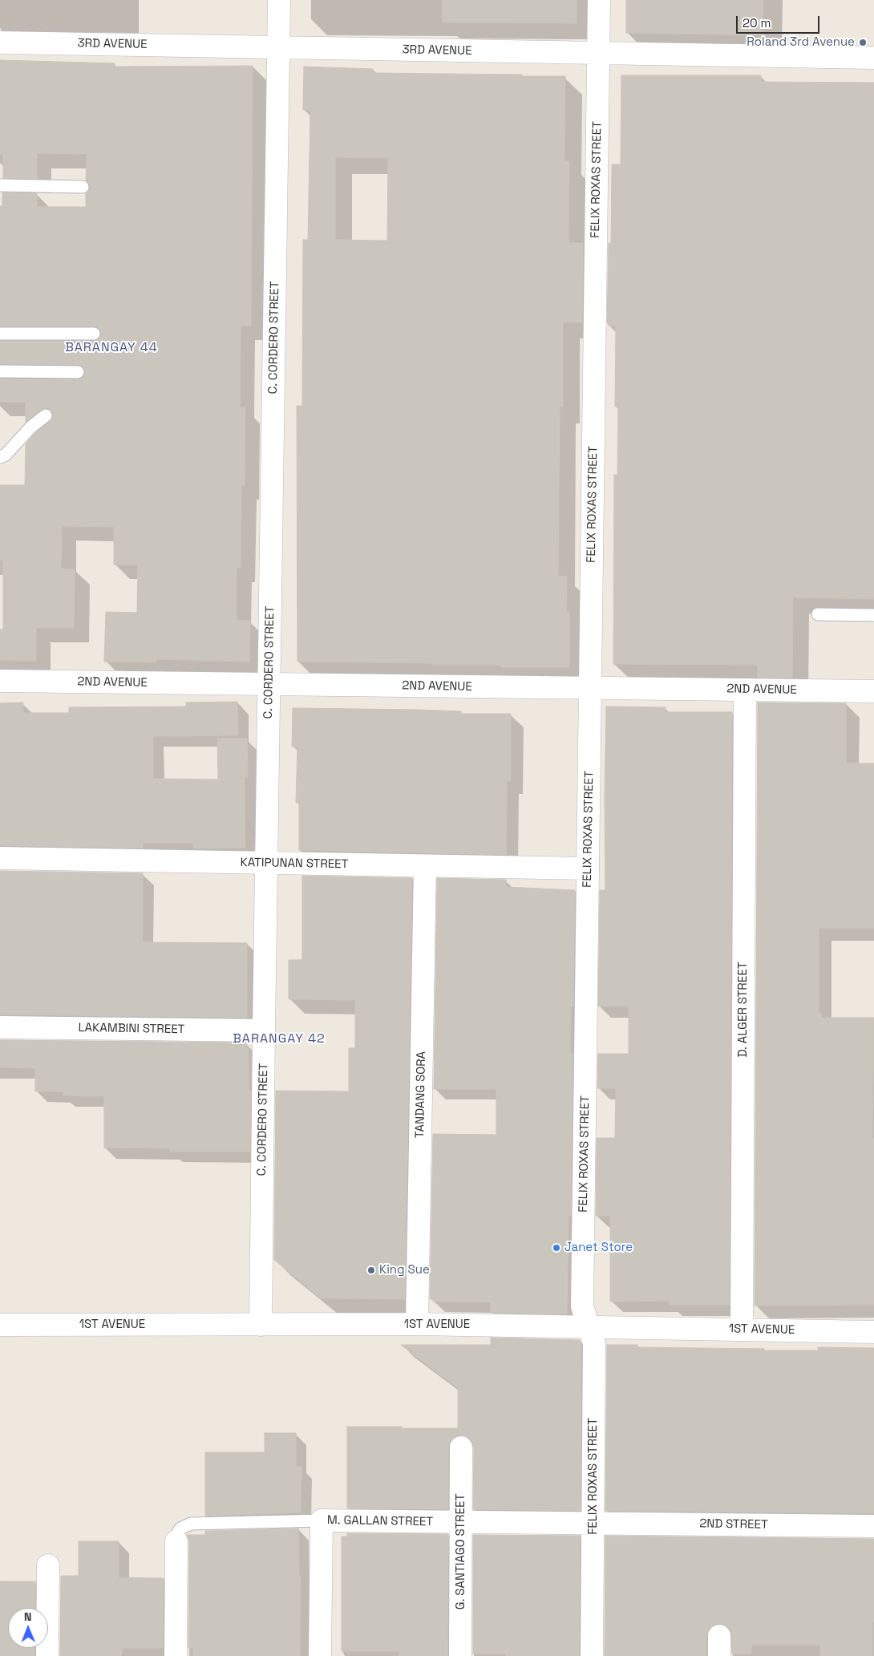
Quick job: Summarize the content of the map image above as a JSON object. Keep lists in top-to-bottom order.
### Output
{
  "streets": {
    "street": [
      "3RD AVENUE",
      "FELIX ROXAS STREET",
      "C. CORDERO STREET",
      "2ND AVENUE",
      "KATIPUNAN STREET",
      "D. ALGER STREET",
      "LAKAMBINI STREET",
      "TANDANG SORA",
      "1ST AVENUE",
      "M. GALLAN STREET",
      "2ND STREET",
      "G. SANTIAGO STREET"
    ]
  },
  "crossings": [
    ["3RD AVENUE", "FELIX ROXAS STREET"],
    ["3RD AVENUE", "C. CORDERO STREET"],
    ["FELIX ROXAS STREET", "2ND AVENUE"],
    ["FELIX ROXAS STREET", "KATIPUNAN STREET"],
    ["FELIX ROXAS STREET", "1ST AVENUE"],
    ["FELIX ROXAS STREET", "M. GALLAN STREET"],
    ["FELIX ROXAS STREET", "2ND STREET"],
    ["C. CORDERO STREET", "2ND AVENUE"],
    ["C. CORDERO STREET", "KATIPUNAN STREET"],
    ["C. CORDERO STREET", "LAKAMBINI STREET"],
    ["C. CORDERO STREET", "1ST AVENUE"],
    ["2ND AVENUE", "D. ALGER STREET"],
    ["KATIPUNAN STREET", "TANDANG SORA"],
    ["D. ALGER STREET", "1ST AVENUE"],
    ["TANDANG SORA", "1ST AVENUE"],
    ["M. GALLAN STREET", "2ND STREET"],
    ["M. GALLAN STREET", "G. SANTIAGO STREET"]
  ],
  "districts": ["BARANGAY 44", "BARANGAY 42"],
  "places": ["Roland 3rd Avenue", "Janet Store", "King Sue"],
  "scale_bar": "20 m",
  "north": "top"
}
